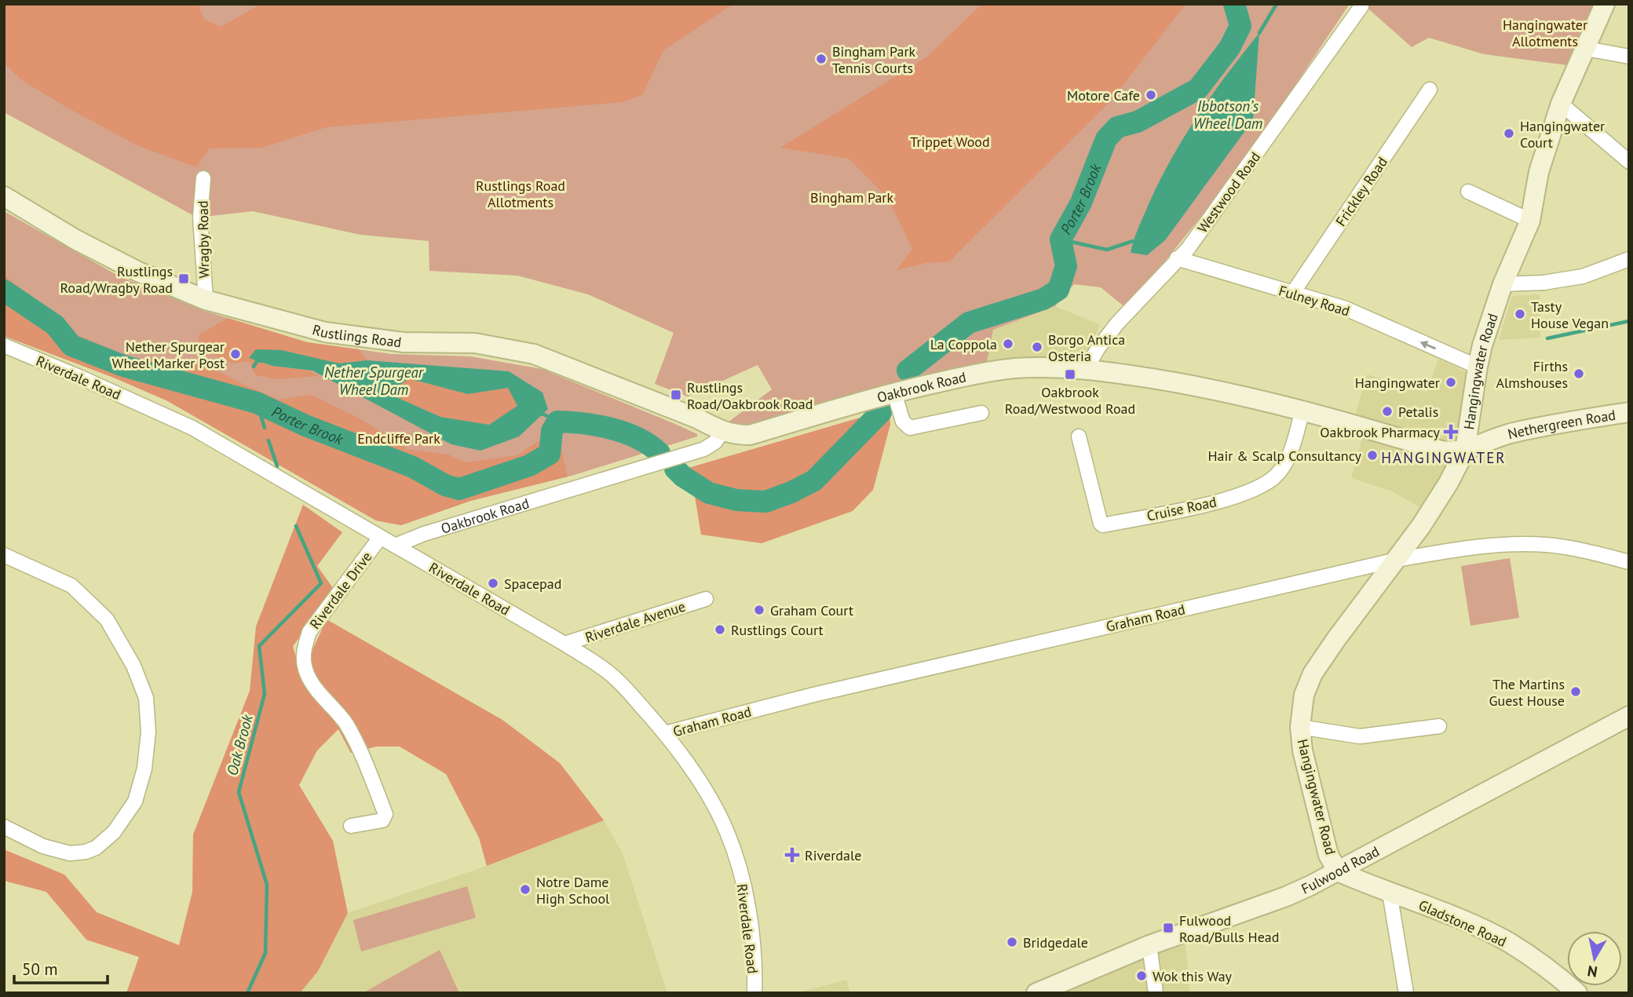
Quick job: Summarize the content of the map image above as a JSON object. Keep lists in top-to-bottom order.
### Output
{
  "streets": {
    "street": [
      "Frickley Road",
      "Westwood Road",
      "Wragby Road",
      "Fulney Road",
      "Rustlings Road",
      "Hangingwater Road",
      "Riverdale Road",
      "Oakbrook Road",
      "Nethergreen Road",
      "Cruise Road",
      "Riverdale Drive",
      "Graham Road",
      "Riverdale Avenue",
      "Fulwood Road",
      "Gladstone Road"
    ]
  },
  "crossings": [
    ["Frickley Road", "Fulney Road"],
    ["Westwood Road", "Fulney Road"],
    ["Westwood Road", "Oakbrook Road"],
    ["Wragby Road", "Rustlings Road"],
    ["Fulney Road", "Hangingwater Road"],
    ["Rustlings Road", "Oakbrook Road"],
    ["Hangingwater Road", "Oakbrook Road"],
    ["Hangingwater Road", "Nethergreen Road"],
    ["Hangingwater Road", "Graham Road"],
    ["Hangingwater Road", "Fulwood Road"],
    ["Hangingwater Road", "Gladstone Road"],
    ["Riverdale Road", "Oakbrook Road"],
    ["Riverdale Road", "Riverdale Drive"],
    ["Riverdale Road", "Graham Road"],
    ["Riverdale Road", "Riverdale Avenue"],
    ["Oakbrook Road", "Nethergreen Road"],
    ["Oakbrook Road", "Cruise Road"],
    ["Fulwood Road", "Gladstone Road"]
  ],
  "one_way": ["Fulney Road"],
  "districts": ["HANGINGWATER"],
  "water": [
    "Ibbotson’s Wheel Dam",
    "Porter Brook",
    "Nether Spurgear Wheel Dam",
    "Oak Brook"
  ],
  "parks": [
    "Hangingwater Allotments",
    "Trippet Wood",
    "Rustlings Road Allotments",
    "Bingham Park",
    "Endcliffe Park"
  ],
  "places": {
    "other": [
      "Bingham Park Tennis Courts",
      "Motore Cafe",
      "Hangingwater Court",
      "Tasty House Vegan",
      "La Coppola",
      "Borgo Antica Osteria",
      "Nether Spurgear Wheel Marker Post",
      "Firths Almshouses",
      "Hangingwater",
      "Petalis",
      "Hair & Scalp Consultancy",
      "Spacepad",
      "Graham Court",
      "Rustlings Court",
      "The Martins Guest House",
      "Notre Dame High School",
      "Bridgedale",
      "Wok this Way"
    ],
    "transit": [
      "Rustlings Road/Wragby Road",
      "Oakbrook Road/Westwood Road",
      "Rustlings Road/Oakbrook Road",
      "Fulwood Road/Bulls Head"
    ],
    "health": ["Oakbrook Pharmacy", "Riverdale"]
  },
  "scale_bar": "50 m",
  "north": "bottom"
}
